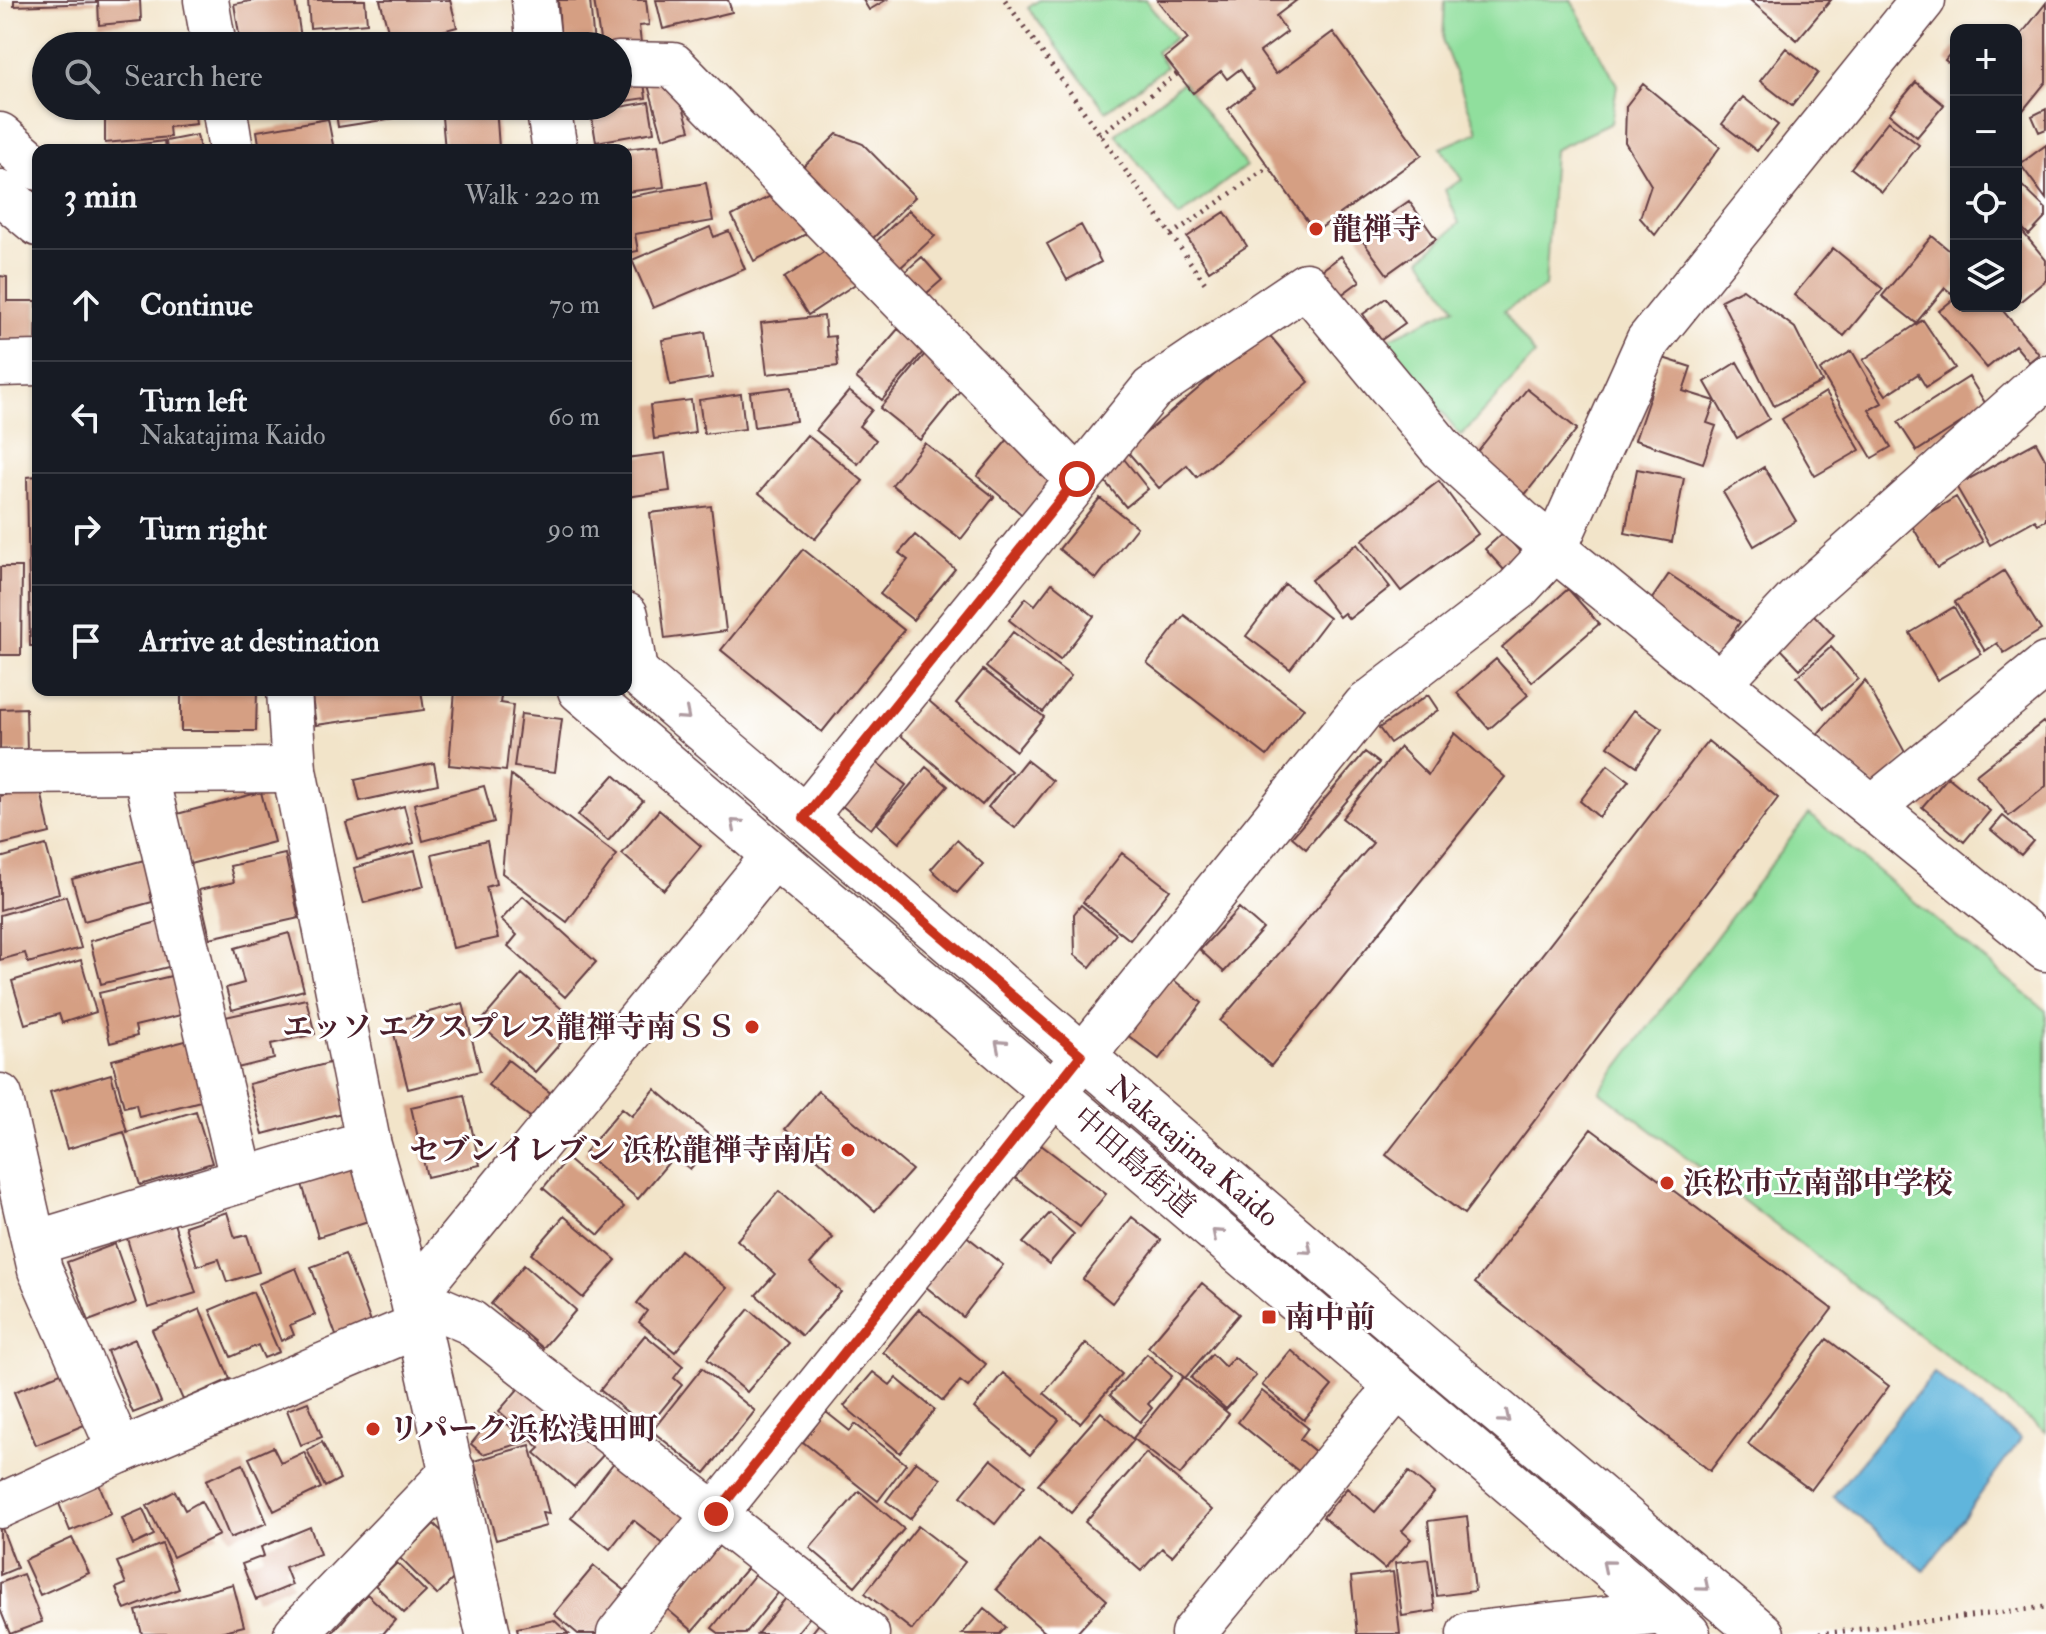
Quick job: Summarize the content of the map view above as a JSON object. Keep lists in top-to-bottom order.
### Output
{
  "streets": {
    "street": ["Nakatajima Kaido", "中田島街道"]
  },
  "one_way": ["Nakatajima Kaido", "中田島街道"],
  "places": {
    "other": [
      "龍禅寺",
      "エッソ エクスプレス龍禅寺南ＳＳ",
      "セブンイレブン 浜松龍禅寺南店",
      "浜松市立南部中学校",
      "リパーク浜松浅田町"
    ],
    "transit": ["南中前"]
  },
  "page": {
    "map_buttons": ["+", "−"],
    "search": "Search here",
    "heading": ["3 min", "Walk · 220 m"],
    "list": [
      ["Continue", "70 m"],
      ["Turn left", "Nakatajima Kaido", "60 m"],
      ["Turn right", "90 m"],
      "Arrive at destination"
    ]
  }
}
